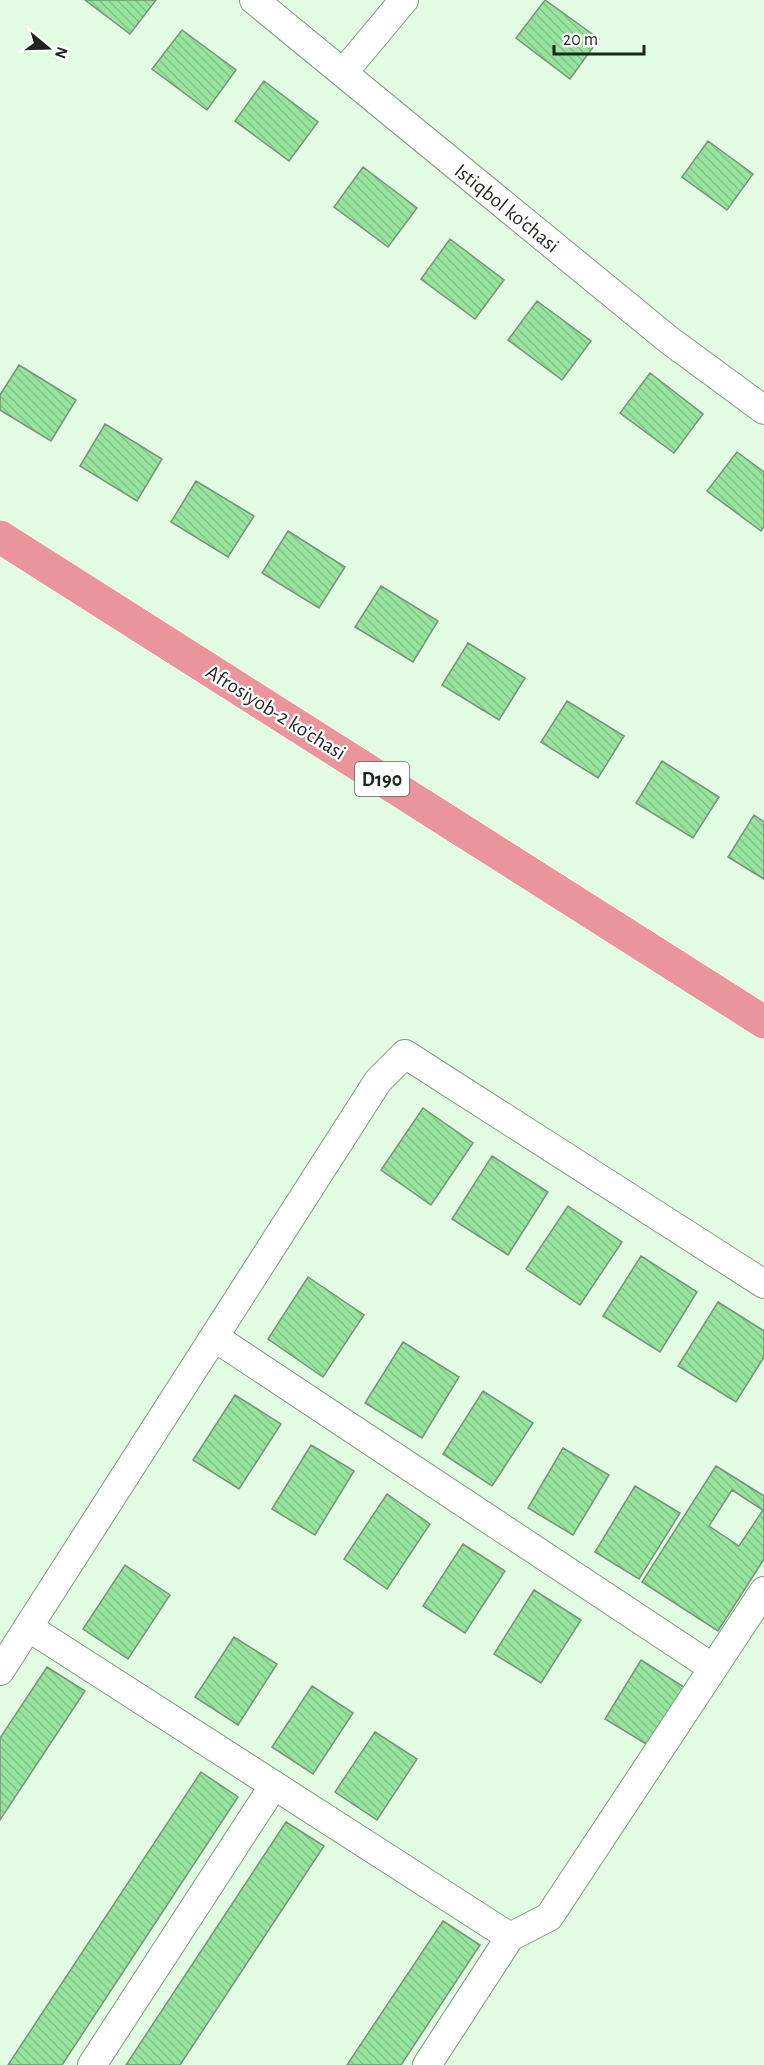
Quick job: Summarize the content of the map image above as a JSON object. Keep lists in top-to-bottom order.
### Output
{
  "streets": {
    "main road": ["Afrosiyob-2 ko'chasi", "D190"],
    "street": ["Istiqbol ko'chasi"]
  },
  "scale_bar": "20 m",
  "north": "right"
}
